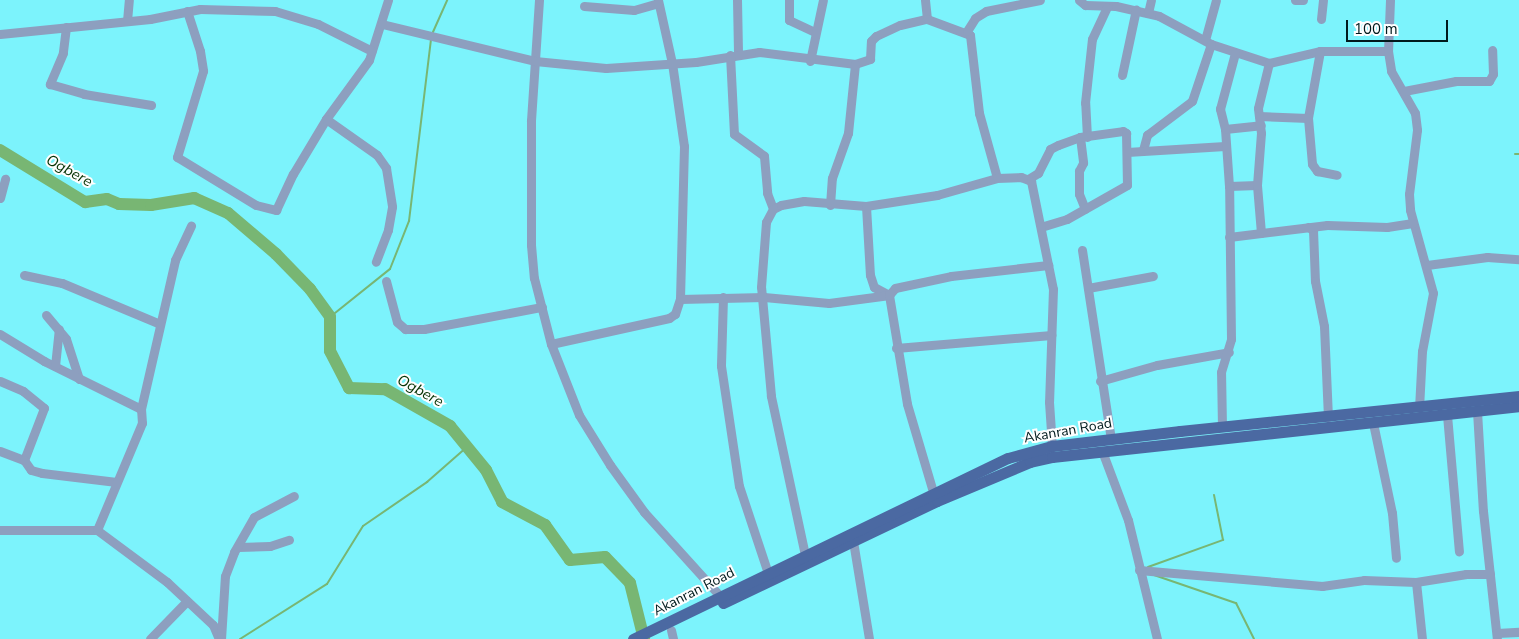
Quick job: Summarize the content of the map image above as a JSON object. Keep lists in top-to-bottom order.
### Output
{
  "streets": {
    "main road": ["Akanran Road"]
  },
  "water": ["Ogbere"],
  "scale_bar": "100 m"
}
